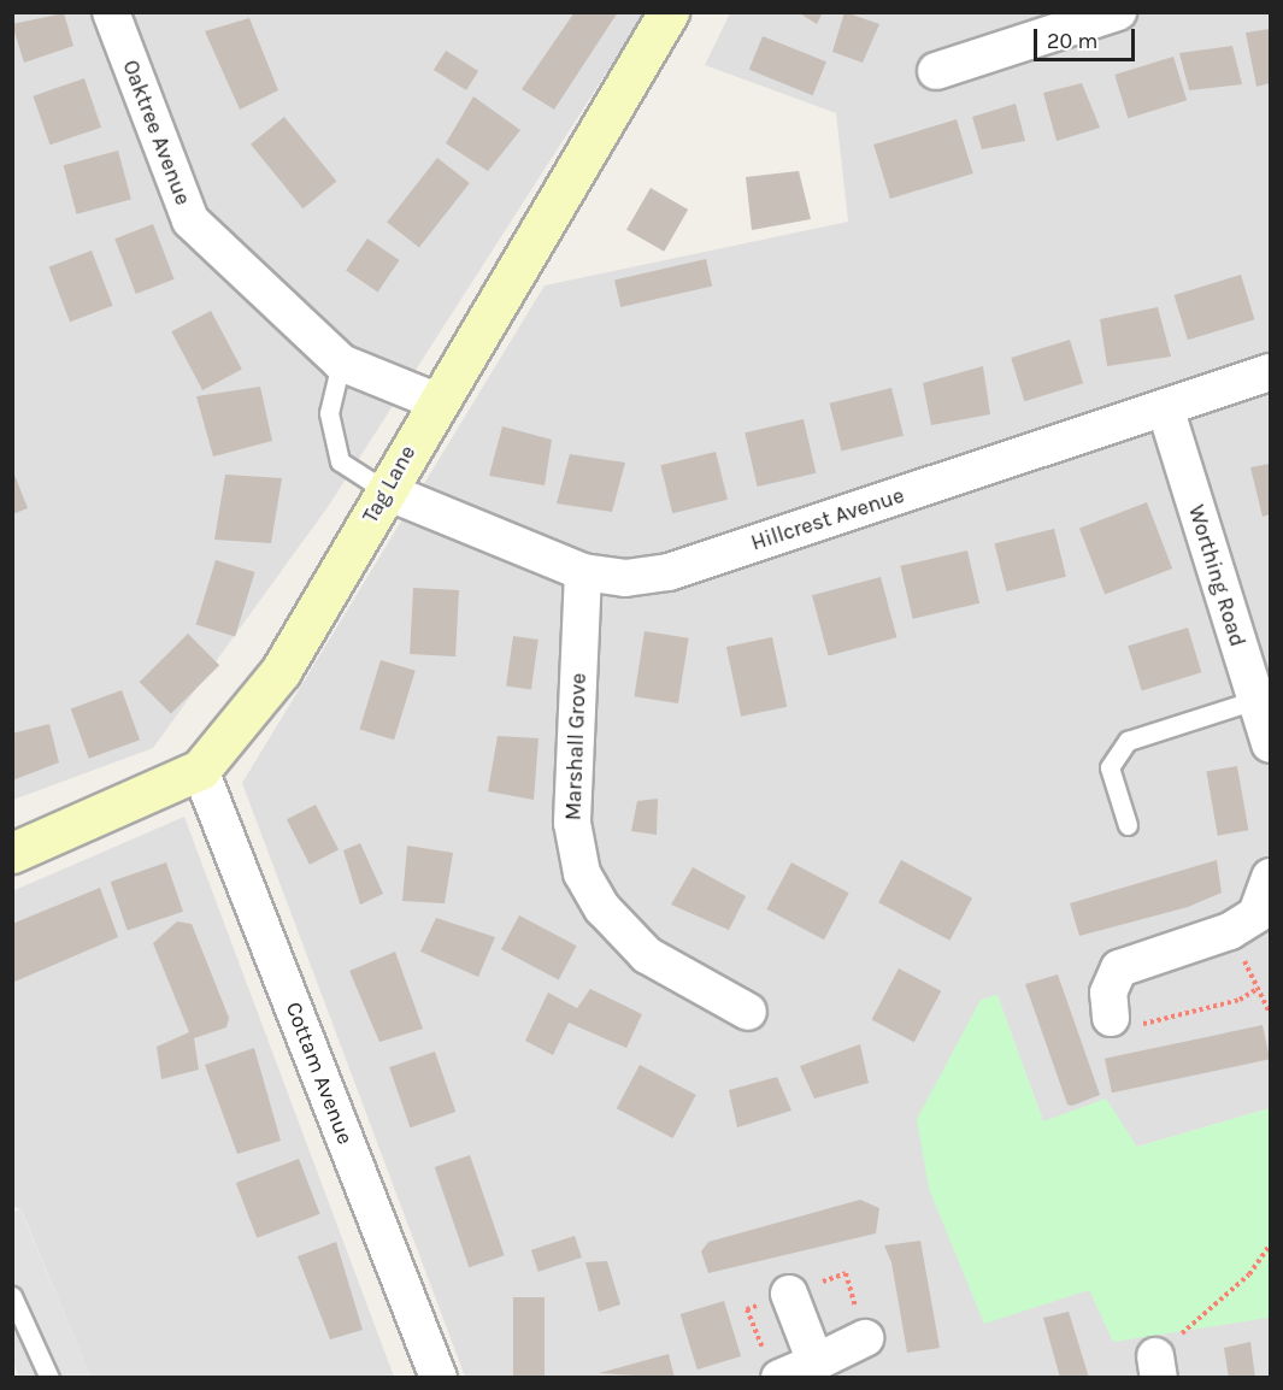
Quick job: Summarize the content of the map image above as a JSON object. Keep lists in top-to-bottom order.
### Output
{
  "streets": {
    "main road": ["Tag Lane"],
    "street": [
      "Oaktree Avenue",
      "Hillcrest Avenue",
      "Worthing Road",
      "Marshall Grove",
      "Cottam Avenue"
    ]
  },
  "crossings": [
    ["Oaktree Avenue", "Tag Lane"],
    ["Tag Lane", "Hillcrest Avenue"],
    ["Tag Lane", "Cottam Avenue"],
    ["Hillcrest Avenue", "Worthing Road"],
    ["Hillcrest Avenue", "Marshall Grove"]
  ],
  "scale_bar": "20 m"
}
